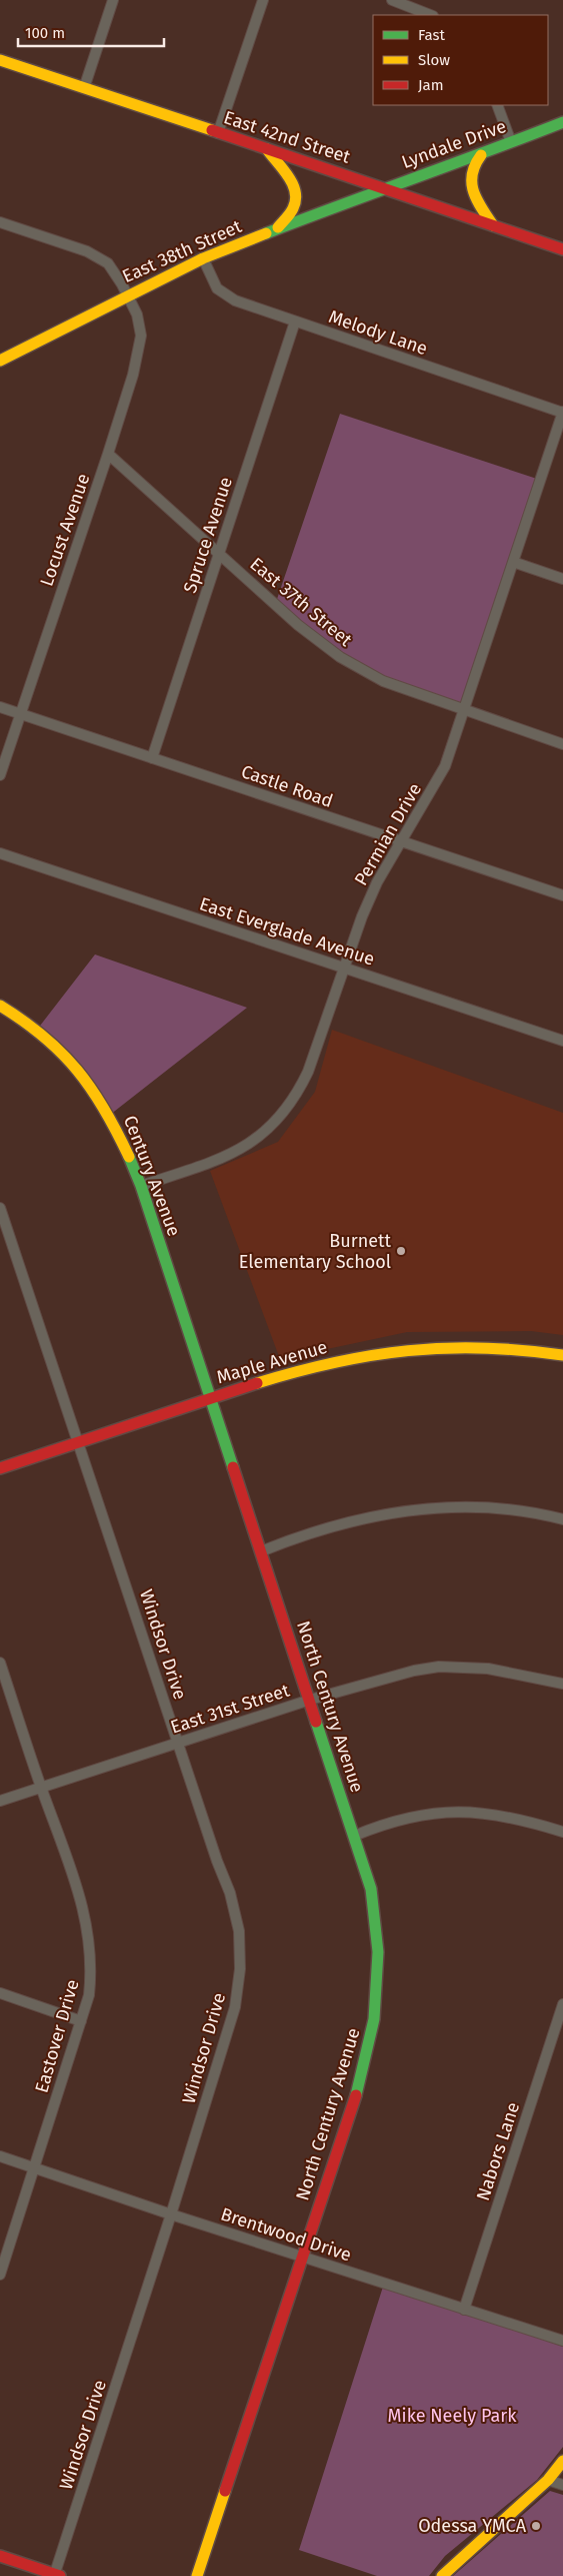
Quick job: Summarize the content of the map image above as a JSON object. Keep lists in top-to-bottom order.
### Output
{
  "streets": {
    "main road": [
      "East 42nd Street",
      "Lyndale Drive",
      "East 38th Street",
      "Century Avenue",
      "Maple Avenue",
      "North Century Avenue"
    ],
    "street": [
      "Melody Lane",
      "Locust Avenue",
      "Spruce Avenue",
      "East 37th Street",
      "Castle Road",
      "Permian Drive",
      "East Everglade Avenue",
      "Windsor Drive",
      "East 31st Street",
      "Eastover Drive",
      "Nabors Lane",
      "Brentwood Drive"
    ]
  },
  "crossings": [
    ["East 42nd Street", "Lyndale Drive"],
    ["East 42nd Street", "East 38th Street"],
    ["Lyndale Drive", "East 38th Street"],
    ["East 38th Street", "Melody Lane"],
    ["East 38th Street", "Locust Avenue"],
    ["Melody Lane", "Spruce Avenue"],
    ["Melody Lane", "Permian Drive"],
    ["Locust Avenue", "East 37th Street"],
    ["Locust Avenue", "Castle Road"],
    ["Spruce Avenue", "East 37th Street"],
    ["Spruce Avenue", "Castle Road"],
    ["East 37th Street", "Permian Drive"],
    ["Castle Road", "Permian Drive"],
    ["Permian Drive", "East Everglade Avenue"],
    ["Permian Drive", "Century Avenue"],
    ["Century Avenue", "Maple Avenue"],
    ["Century Avenue", "North Century Avenue"],
    ["Maple Avenue", "Windsor Drive"],
    ["Maple Avenue", "North Century Avenue"],
    ["Windsor Drive", "East 31st Street"],
    ["Windsor Drive", "Brentwood Drive"],
    ["North Century Avenue", "East 31st Street"],
    ["North Century Avenue", "Brentwood Drive"],
    ["East 31st Street", "Eastover Drive"],
    ["Eastover Drive", "Brentwood Drive"],
    ["Nabors Lane", "Brentwood Drive"]
  ],
  "parks": ["Mike Neely Park"],
  "places": ["Burnett Elementary School", "Odessa YMCA"],
  "legend": ["Fast", "Slow", "Jam"],
  "scale_bar": "100 m"
}
